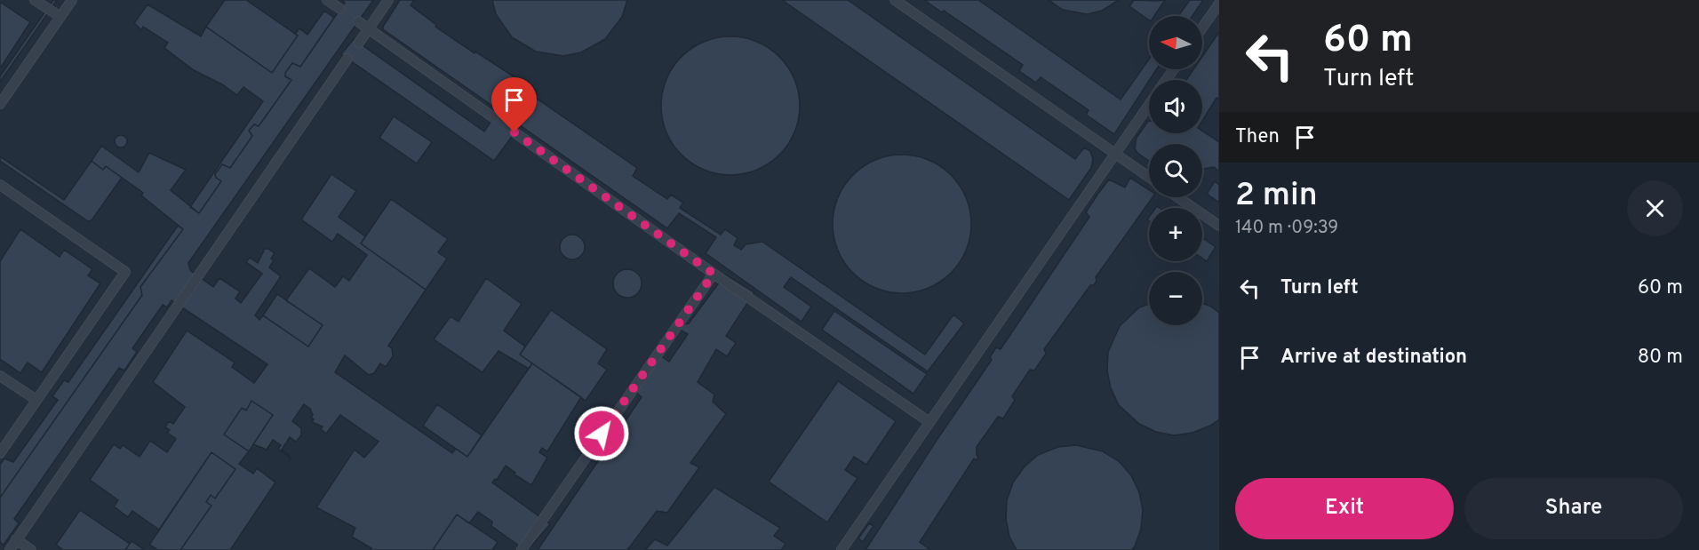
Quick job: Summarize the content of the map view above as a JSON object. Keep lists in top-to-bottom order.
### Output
{
  "north": "left",
  "page": {
    "turn": ["60 m", "Turn left"],
    "map_buttons": ["+", "−"],
    "then": "Then",
    "heading": ["2 min", "140 m · 09:39"],
    "list": [
      {
        "name": "Turn left",
        "value": "60 m"
      },
      {
        "name": "Arrive at destination",
        "value": "80 m"
      }
    ],
    "buttons": ["Exit", "Share"]
  }
}
